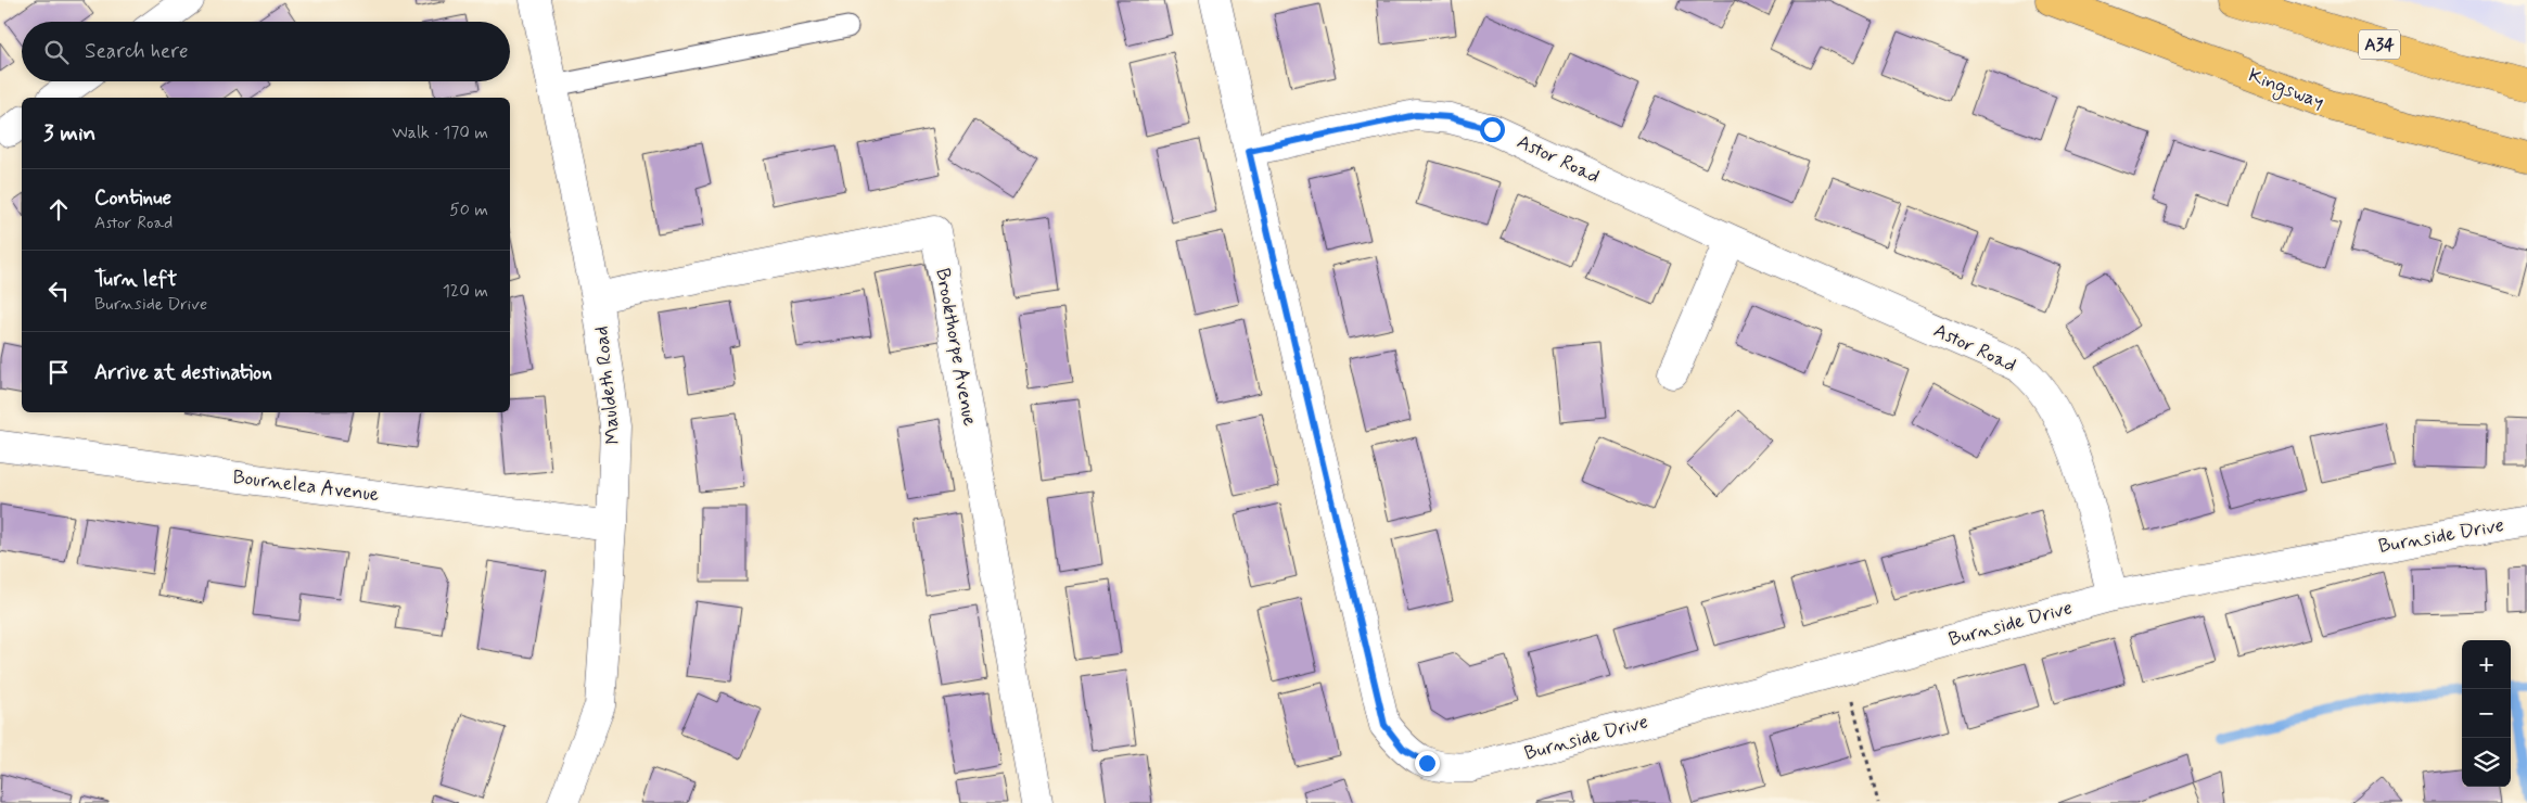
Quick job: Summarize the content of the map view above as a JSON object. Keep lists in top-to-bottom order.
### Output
{
  "streets": {
    "highway": ["A34", "Kingsway"],
    "street": [
      "Astor Road",
      "Brookthorpe Avenue",
      "Mauldeth Road",
      "Bournelea Avenue",
      "Burnside Drive"
    ]
  },
  "crossings": [
    ["Astor Road", "Burnside Drive"],
    ["Brookthorpe Avenue", "Mauldeth Road"],
    ["Mauldeth Road", "Bournelea Avenue"]
  ],
  "page": {
    "search": "Search here",
    "heading": ["3 min", "Walk · 170 m"],
    "list": [
      ["Continue", "Astor Road", "50 m"],
      ["Turn left", "Burnside Drive", "120 m"],
      "Arrive at destination"
    ],
    "map_buttons": ["+", "−"]
  }
}
